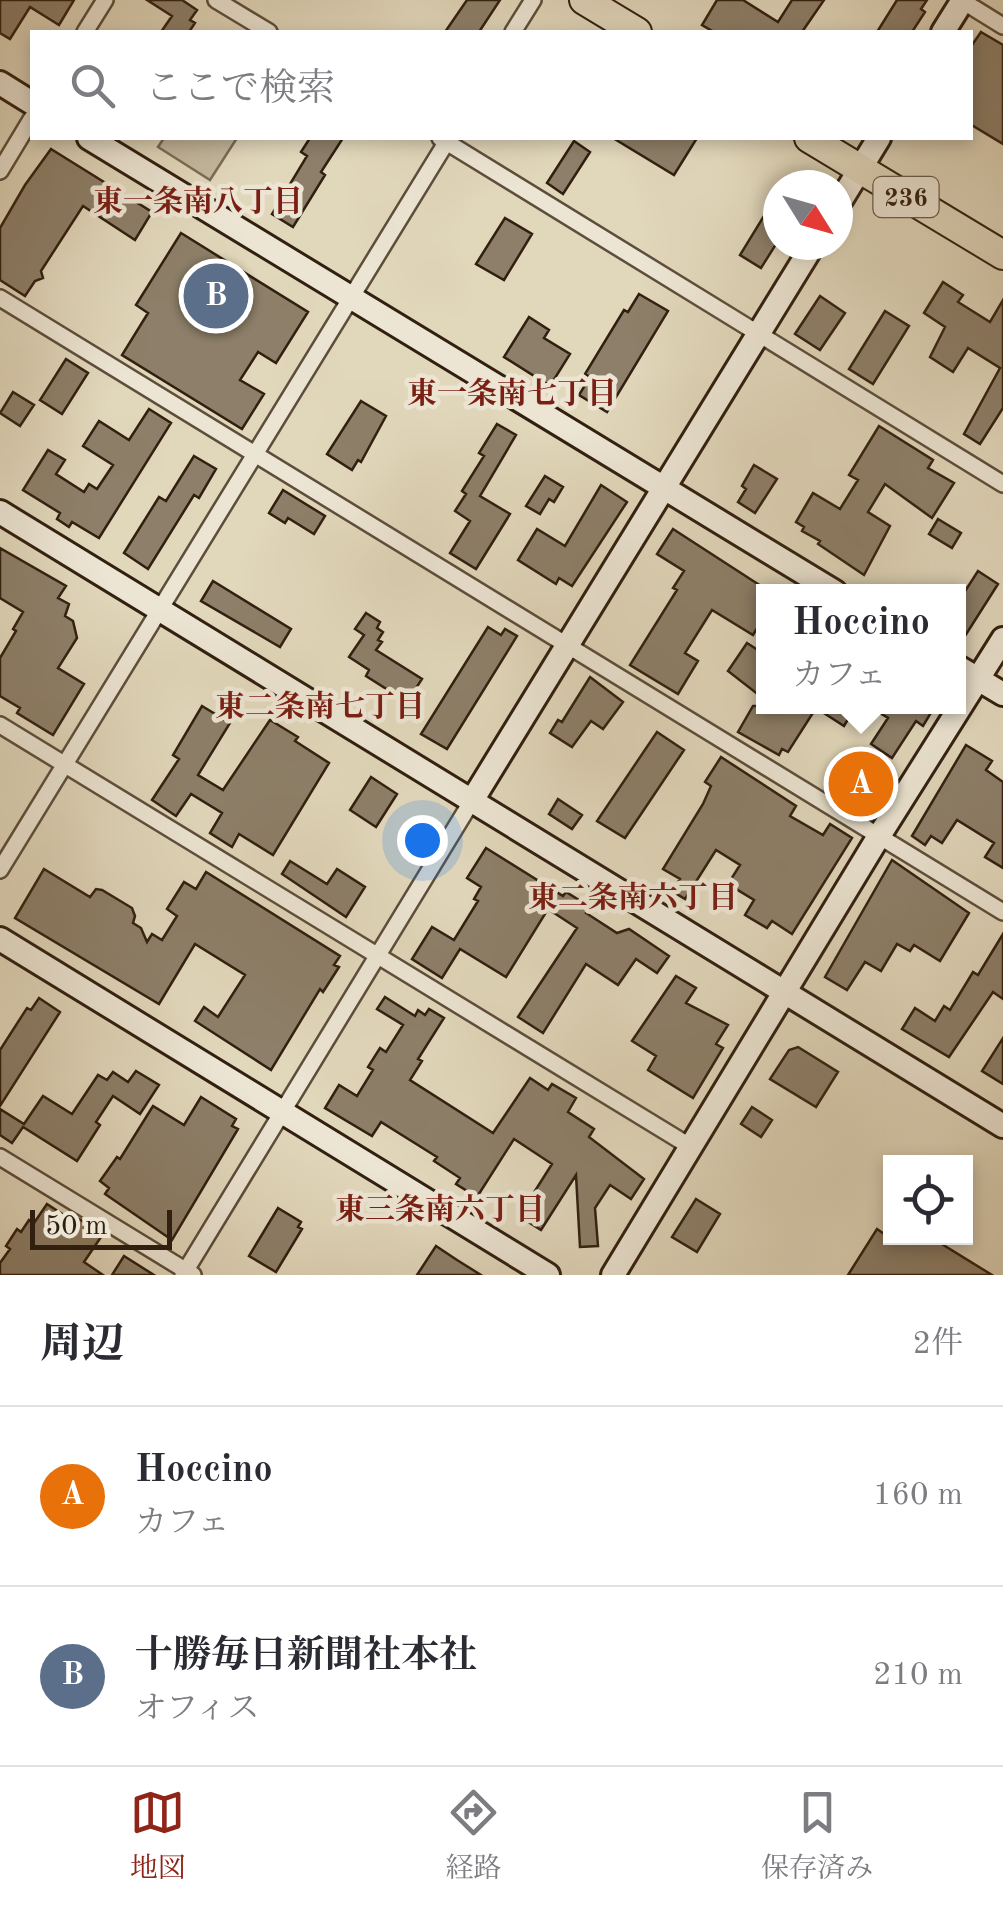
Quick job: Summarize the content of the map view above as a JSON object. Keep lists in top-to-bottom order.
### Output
{
  "streets": {
    "highway": ["236"]
  },
  "districts": [
    "東一条南八丁目",
    "東一条南七丁目",
    "東二条南七丁目",
    "東二条南六丁目",
    "東三条南六丁目"
  ],
  "scale_bar": "50 m",
  "north": "bottom right",
  "page": {
    "search": "ここで検索",
    "pins": ["B", "A"],
    "popup": ["Hoccino", "カフェ"],
    "scale": "50 m",
    "heading": ["周辺", "2件"],
    "list": [
      {
        "mark": "A",
        "name": "Hoccino",
        "note": "カフェ",
        "value": "160 m"
      },
      {
        "mark": "B",
        "name": "十勝毎日新聞社本社",
        "note": "オフィス",
        "value": "210 m"
      }
    ],
    "nav": ["地図", "経路", "保存済み"]
  }
}
